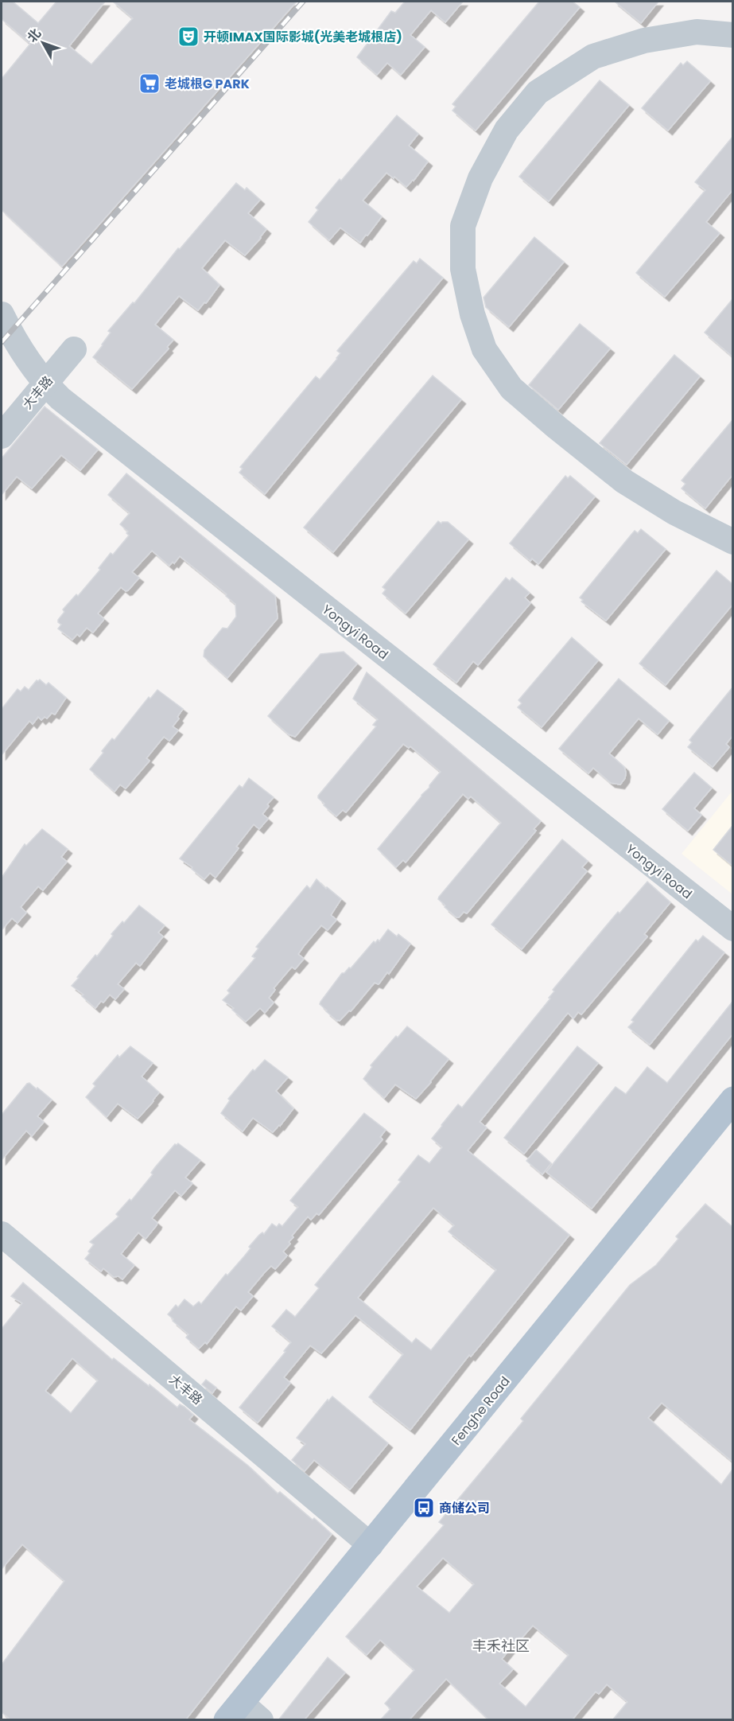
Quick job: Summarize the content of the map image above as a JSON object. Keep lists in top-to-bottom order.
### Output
{
  "streets": {
    "main road": ["Fenghe Road"],
    "street": ["大丰路", "Yongyi Road"]
  },
  "crossings": [
    ["大丰路", "Yongyi Road"],
    ["大丰路", "Fenghe Road"]
  ],
  "districts": ["丰禾社区"],
  "places": {
    "theatre": ["开顿IMAX国际影城(光美老城根店)"],
    "supermarket": ["老城根G PARK"],
    "bus stop": ["商储公司"]
  },
  "north": "top left"
}
